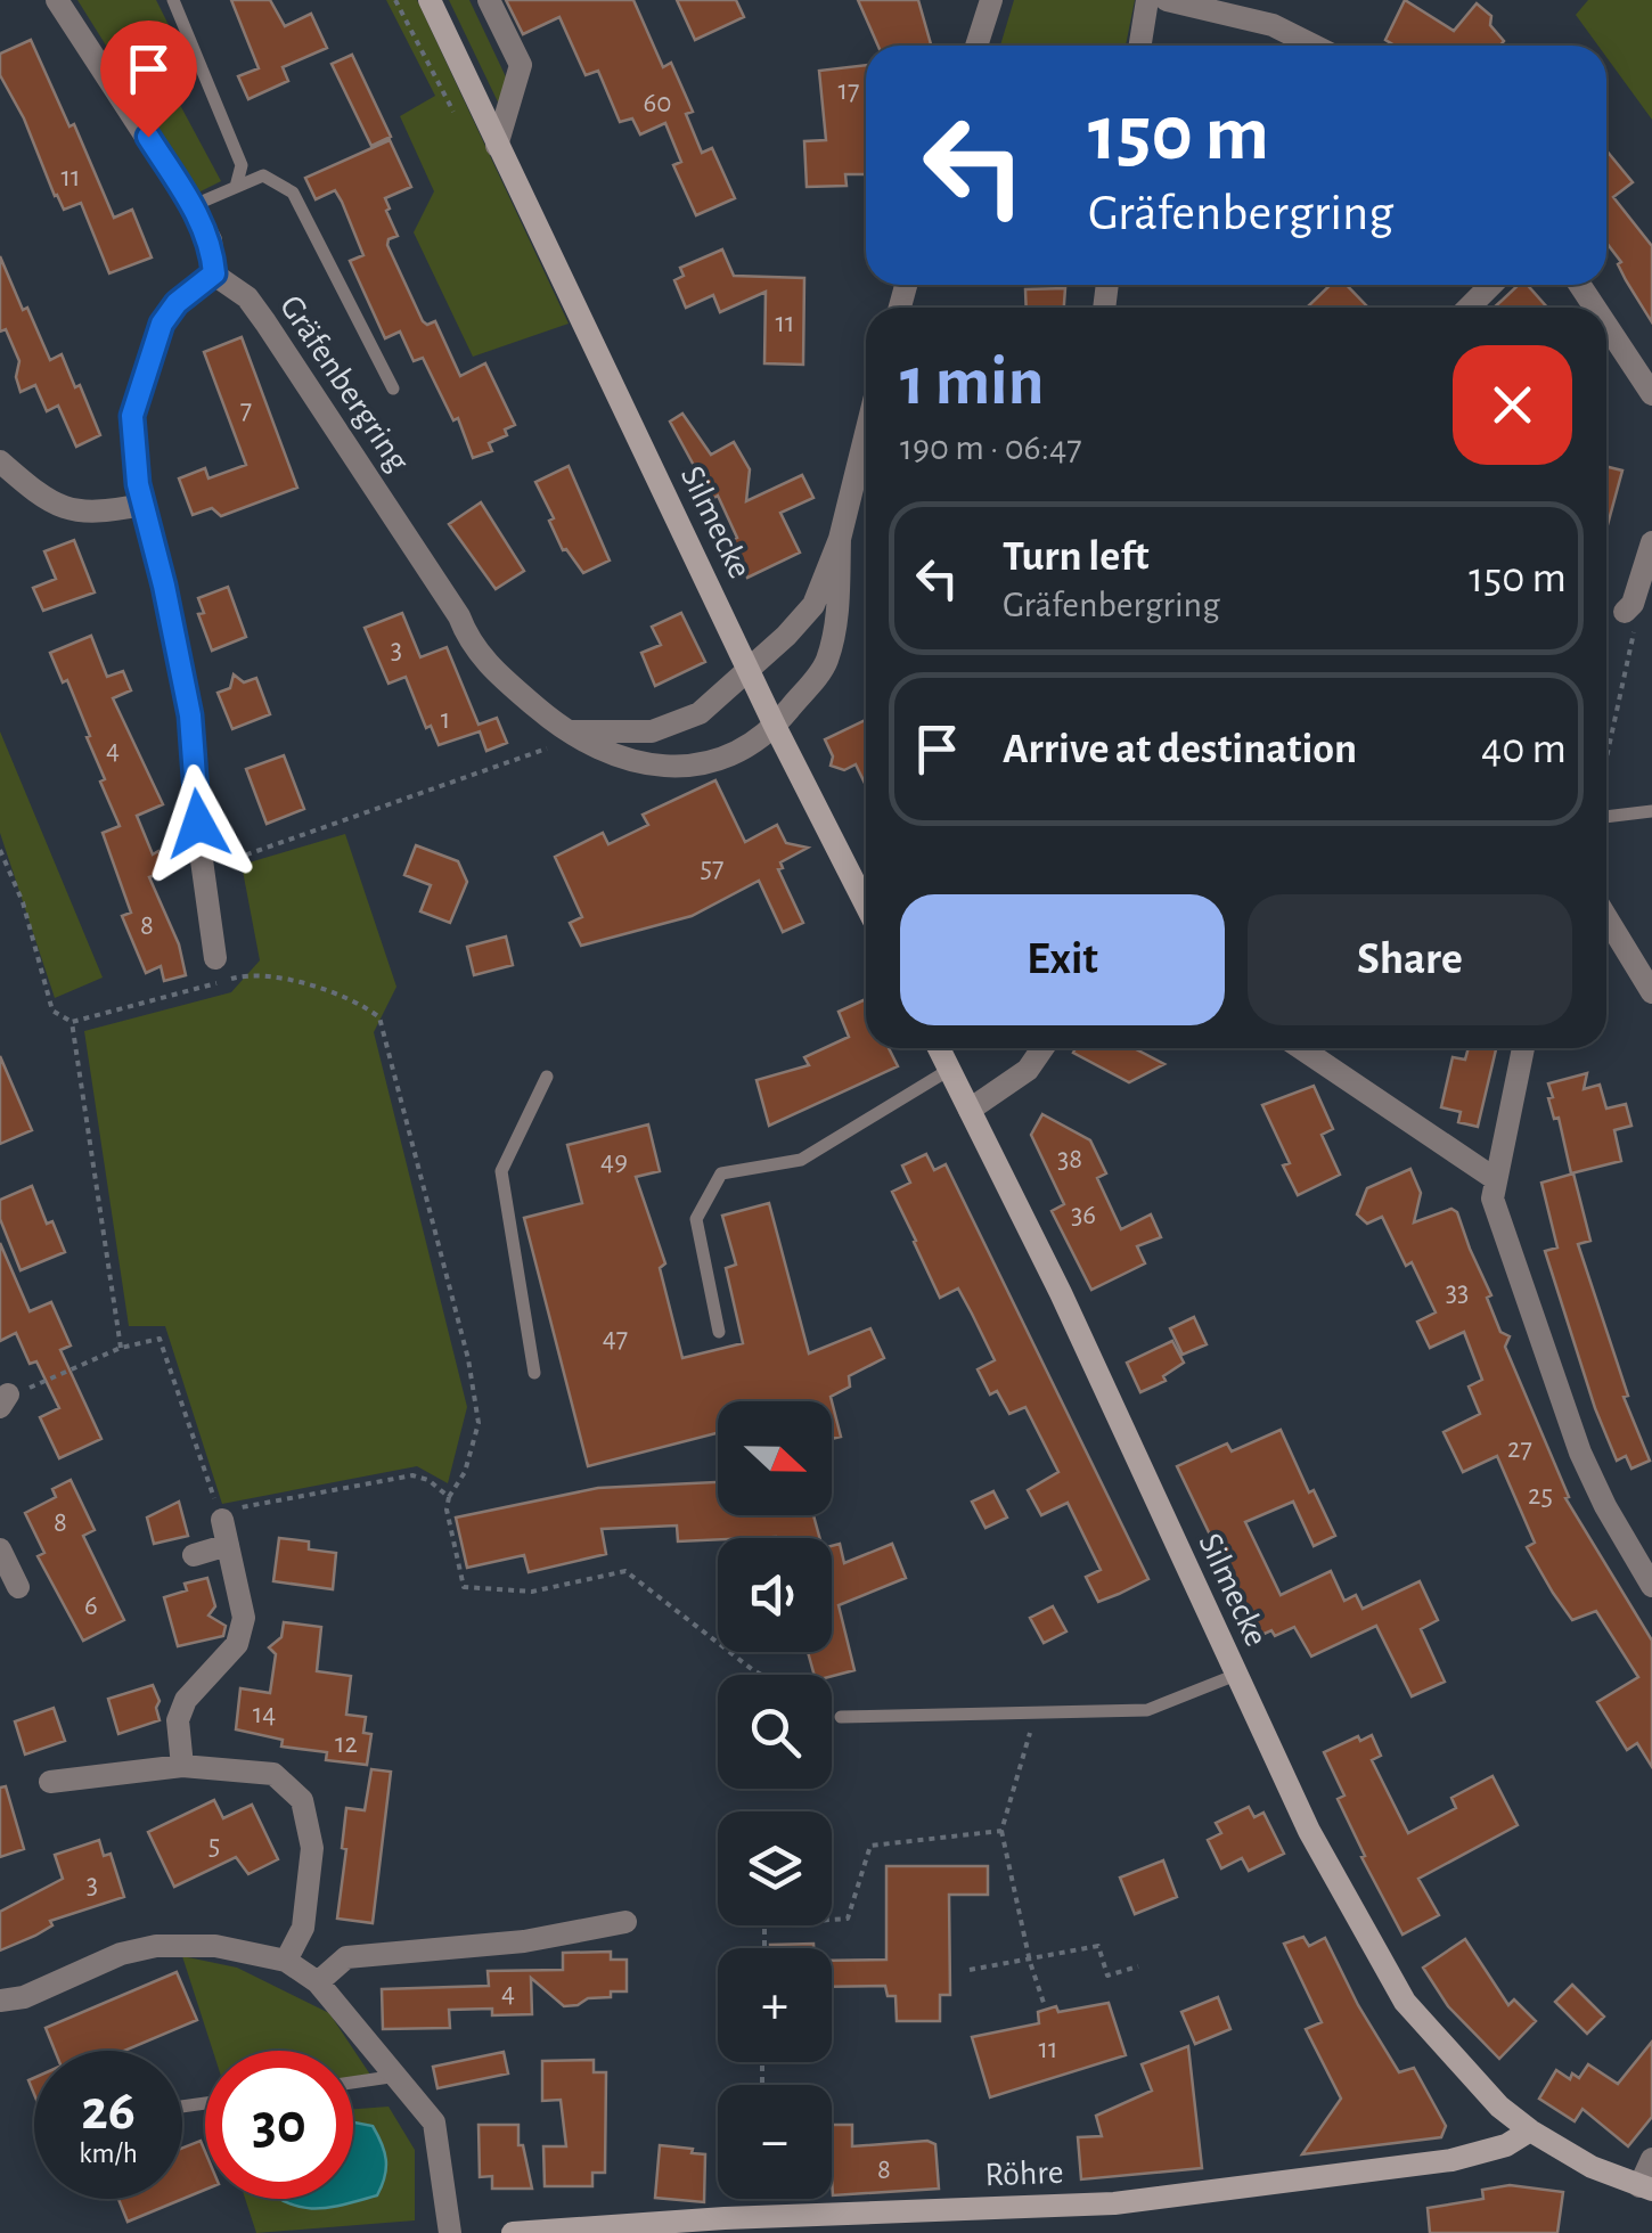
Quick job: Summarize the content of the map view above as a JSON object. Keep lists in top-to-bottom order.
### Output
{
  "streets": {
    "main road": ["Silmecke", "Röhre"],
    "street": ["Gräfenbergring"]
  },
  "crossings": [
    ["Gräfenbergring", "Silmecke"],
    ["Silmecke", "Röhre"]
  ],
  "house_numbers": [
    "17",
    "60",
    "11",
    "11",
    "7",
    "3",
    "1",
    "4",
    "57",
    "8",
    "38",
    "49",
    "36",
    "33",
    "47",
    "27",
    "25",
    "8",
    "6",
    "14",
    "12",
    "5",
    "3",
    "4",
    "11",
    "8"
  ],
  "north": "right",
  "page": {
    "turn": ["150 m", "Gräfenbergring"],
    "heading": ["1 min", "190 m · 06:47"],
    "list": [
      {
        "name": "Turn left",
        "note": "Gräfenbergring",
        "value": "150 m"
      },
      {
        "name": "Arrive at destination",
        "value": "40 m"
      }
    ],
    "buttons": ["Exit", "Share"],
    "map_buttons": ["+", "−"],
    "speed": "26 km/h",
    "limit": "30"
  }
}
